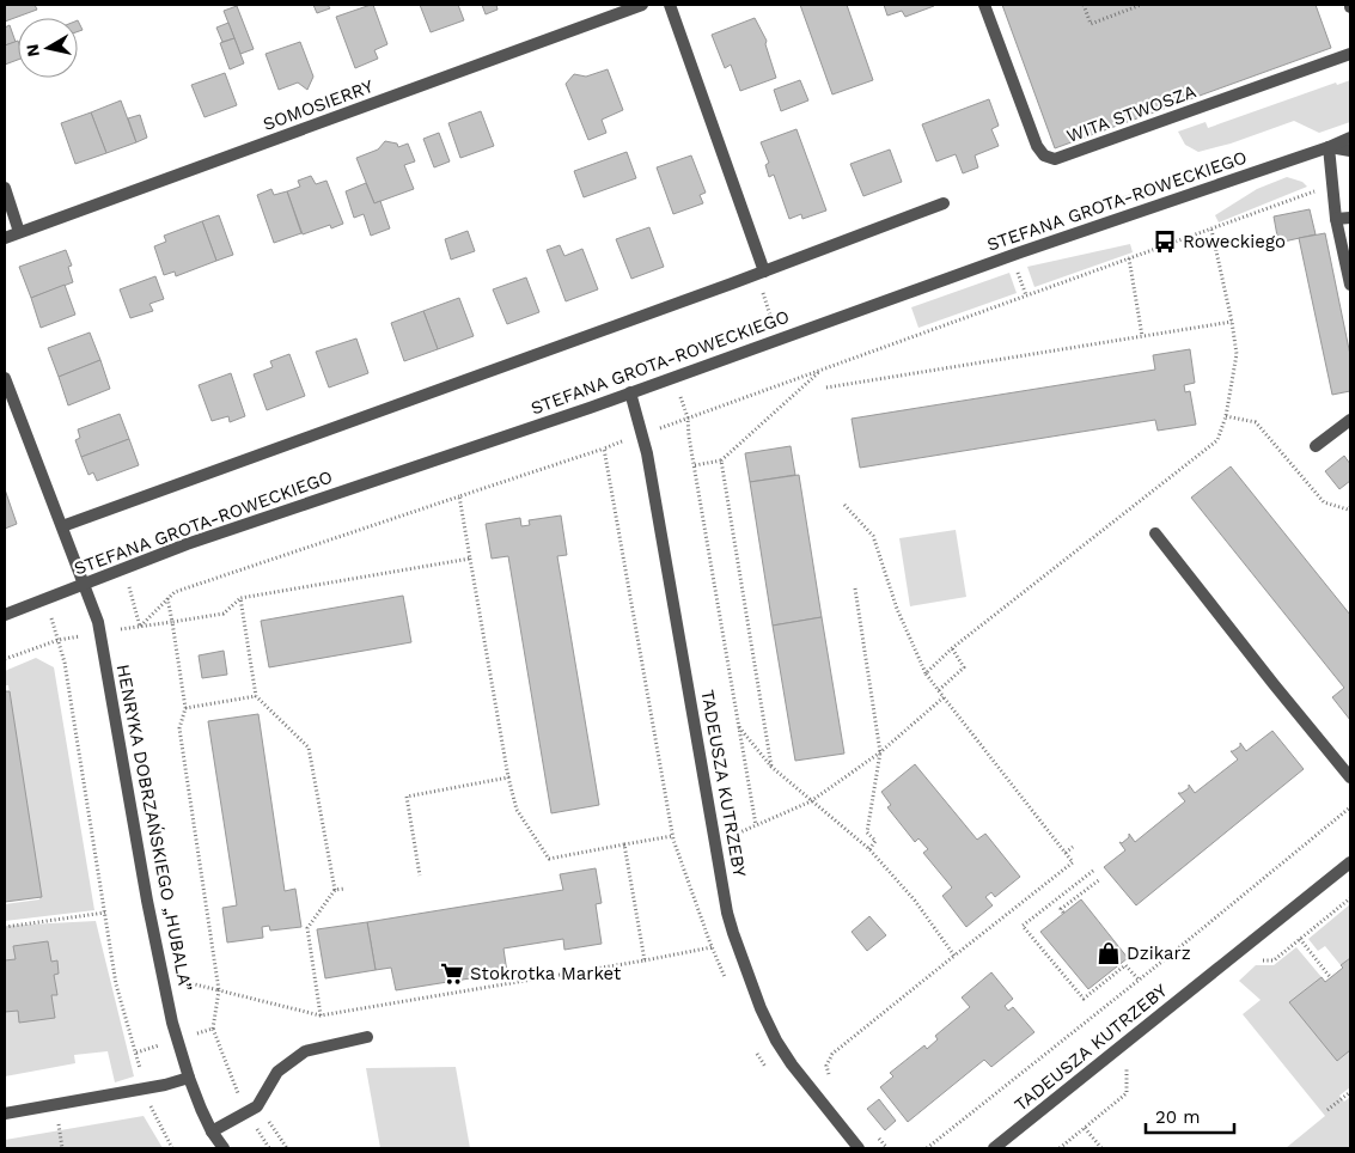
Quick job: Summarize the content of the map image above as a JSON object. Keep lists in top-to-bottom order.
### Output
{
  "streets": {
    "street": [
      "SOMOSIERRY",
      "WITA STWOSZA",
      "STEFANA GROTA-ROWECKIEGO",
      "TADEUSZA KUTRZEBY",
      "HENRYKA DOBRZAŃSKIEGO „HUBALA”"
    ]
  },
  "crossings": [
    ["STEFANA GROTA-ROWECKIEGO", "TADEUSZA KUTRZEBY"],
    ["STEFANA GROTA-ROWECKIEGO", "HENRYKA DOBRZAŃSKIEGO „HUBALA”"]
  ],
  "places": {
    "bus stop": ["Roweckiego"],
    "shop": ["Dzikarz"],
    "supermarket": ["Stokrotka Market"]
  },
  "scale_bar": "20 m",
  "north": "left"
}
